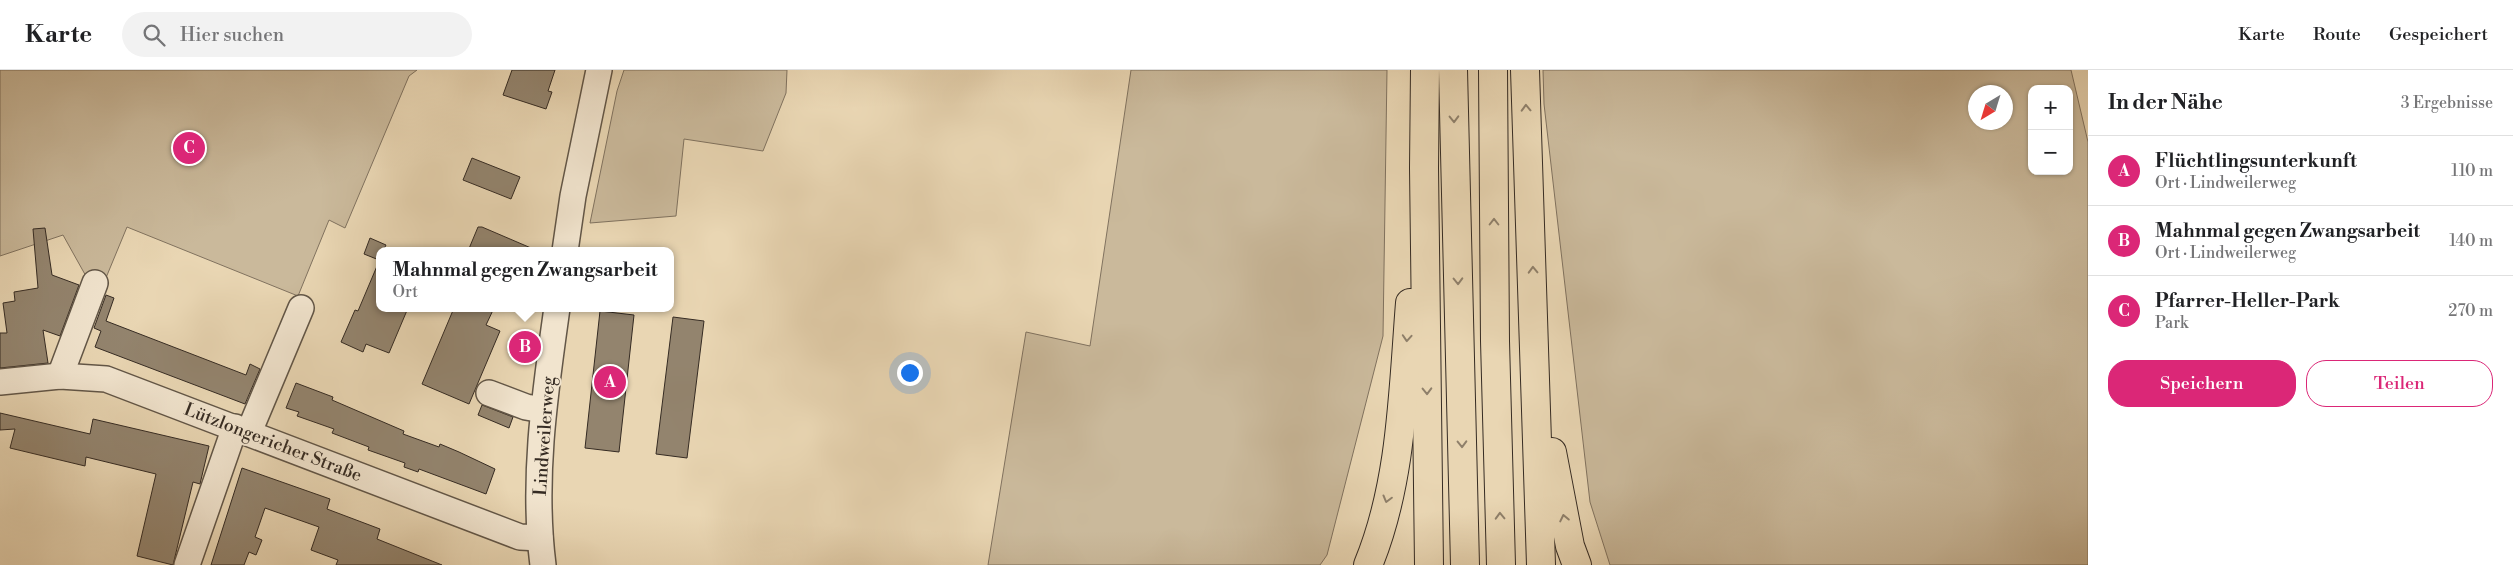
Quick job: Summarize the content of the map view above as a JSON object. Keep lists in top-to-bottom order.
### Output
{
  "streets": {
    "street": ["Lindweilerweg", "Lützlongericher Straße"]
  },
  "crossings": [
    ["Lindweilerweg", "Lützlongericher Straße"]
  ],
  "north": "bottom left",
  "page": {
    "header": "Karte",
    "search": "Hier suchen",
    "nav": ["Karte", "Route", "Gespeichert"],
    "heading": ["In der Nähe", "3 Ergebnisse"],
    "map_buttons": ["+", "−"],
    "pins": ["C", "B", "A"],
    "list": [
      {
        "mark": "A",
        "name": "Flüchtlingsunterkunft",
        "note": "Ort · Lindweilerweg",
        "value": "110 m"
      },
      {
        "mark": "B",
        "name": "Mahnmal gegen Zwangsarbeit",
        "note": "Ort · Lindweilerweg",
        "value": "140 m"
      },
      {
        "mark": "C",
        "name": "Pfarrer-Heller-Park",
        "note": "Park",
        "value": "270 m"
      }
    ],
    "popup": ["Mahnmal gegen Zwangsarbeit", "Ort"],
    "buttons": ["Speichern", "Teilen"]
  }
}
